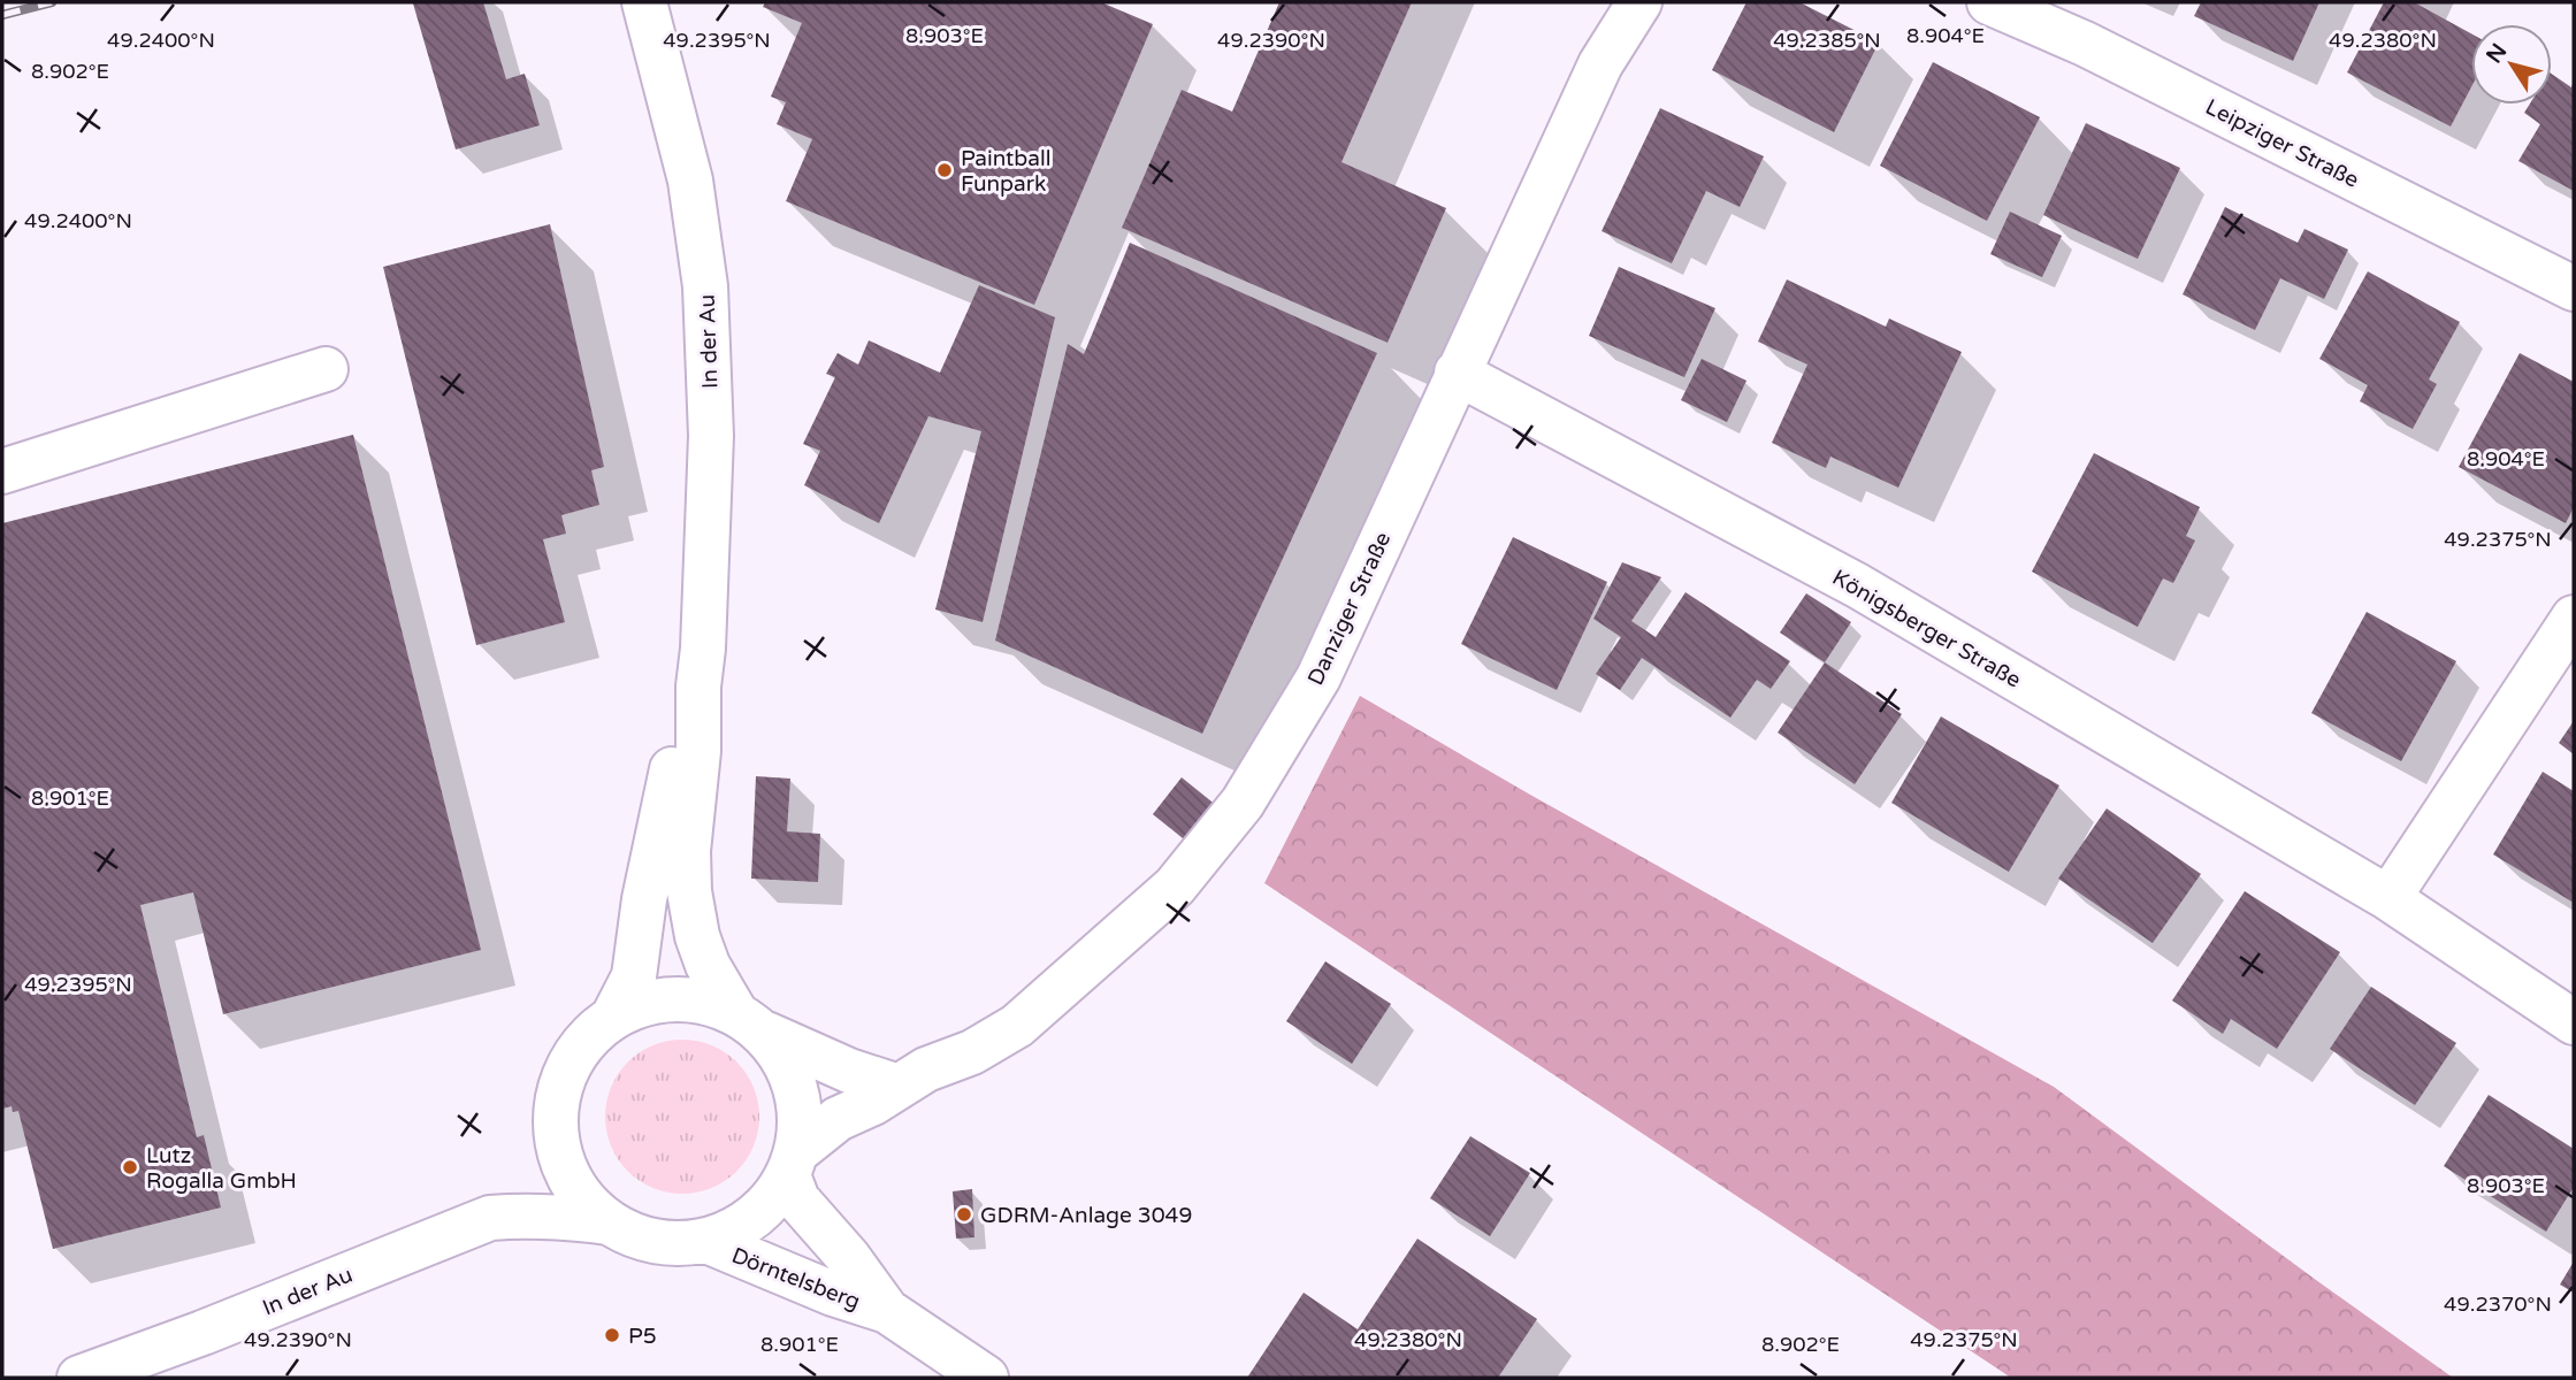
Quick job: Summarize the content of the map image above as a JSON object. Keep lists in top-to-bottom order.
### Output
{
  "streets": {
    "street": [
      "Leipziger Straße",
      "In der Au",
      "Danziger Straße",
      "Königsberger Straße",
      "Dörntelsberg"
    ]
  },
  "crossings": [
    ["In der Au", "Danziger Straße"],
    ["In der Au", "Dörntelsberg"],
    ["Danziger Straße", "Königsberger Straße"],
    ["Danziger Straße", "Dörntelsberg"]
  ],
  "places": [
    "Paintball Funpark",
    "Lutz Rogalla GmbH",
    "GDRM-Anlage 3049",
    "P5"
  ],
  "north": "top left",
  "coordinates": [
    "8.904°E",
    "8.903°E",
    "49.2400°N",
    "49.2395°N",
    "49.2390°N",
    "49.2385°N",
    "49.2380°N",
    "8.902°E",
    "49.2375°N",
    "8.901°E",
    "49.2370°N"
  ]
}
